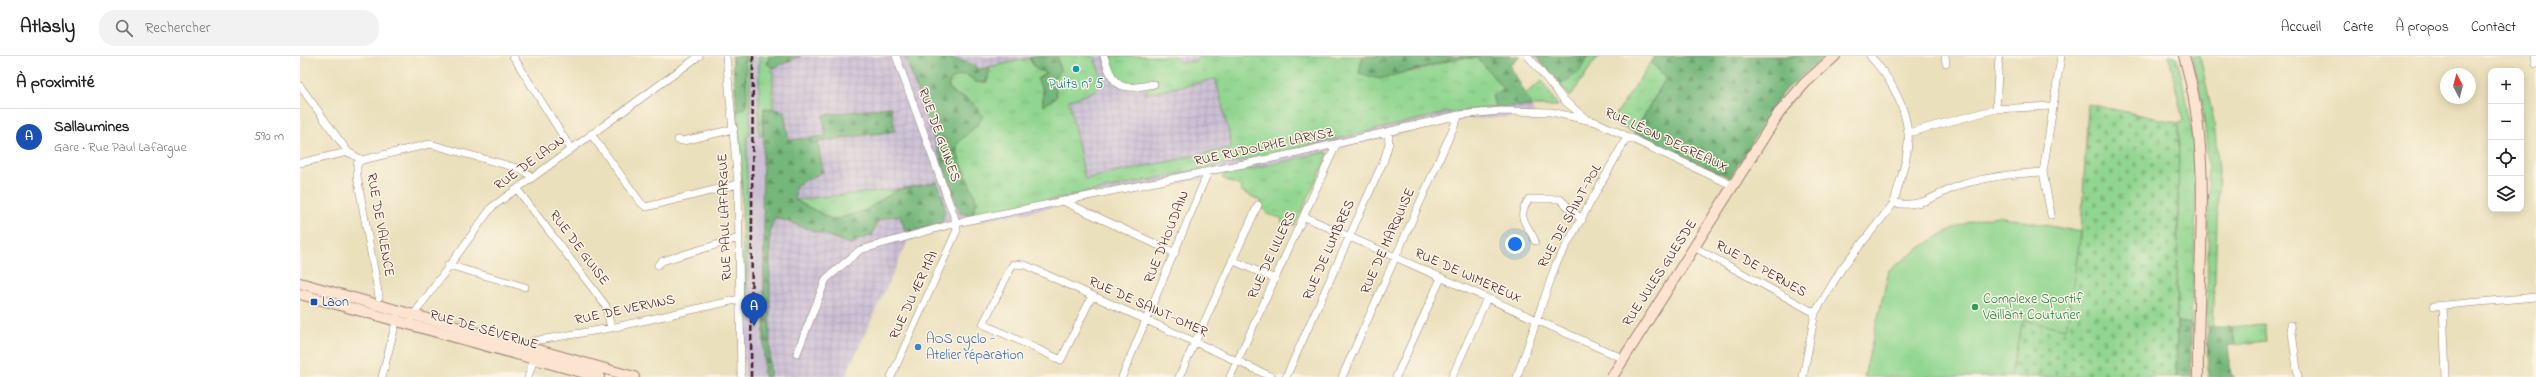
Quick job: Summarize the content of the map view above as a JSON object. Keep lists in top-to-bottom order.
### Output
{
  "streets": {
    "main road": ["RUE JULES GUESDE", "RUE DE SÉVERINE"],
    "street": [
      "RUE DE GUINES",
      "RUE LÉON DEGREAUX",
      "RUE RUDOLPHE LARYSZ",
      "RUE DE LAON",
      "RUE DE SAINT-POL",
      "RUE PAUL LAFARGUE",
      "RUE DE VALENCE",
      "RUE D'HOUDAIN",
      "RUE DE MARQUISE",
      "RUE DE GUISE",
      "RUE DE LUMBRES",
      "RUE DE LILLERS",
      "RUE DE PERNES",
      "RUE DE WIMEREUX",
      "RUE DU 1ER MAI",
      "RUE DE SAINT-OMER",
      "RUE DE VERVINS"
    ]
  },
  "crossings": [
    ["RUE DE GUINES", "RUE RUDOLPHE LARYSZ"],
    ["RUE DE GUINES", "RUE DU 1ER MAI"],
    ["RUE LÉON DEGREAUX", "RUE RUDOLPHE LARYSZ"],
    ["RUE LÉON DEGREAUX", "RUE DE SAINT-POL"],
    ["RUE LÉON DEGREAUX", "RUE JULES GUESDE"],
    ["RUE RUDOLPHE LARYSZ", "RUE D'HOUDAIN"],
    ["RUE RUDOLPHE LARYSZ", "RUE DE MARQUISE"],
    ["RUE RUDOLPHE LARYSZ", "RUE DE LUMBRES"],
    ["RUE RUDOLPHE LARYSZ", "RUE DE LILLERS"],
    ["RUE RUDOLPHE LARYSZ", "RUE DU 1ER MAI"],
    ["RUE DE LAON", "RUE DE GUISE"],
    ["RUE DE LAON", "RUE DE SÉVERINE"],
    ["RUE DE SAINT-POL", "RUE DE WIMEREUX"],
    ["RUE PAUL LAFARGUE", "RUE DE VERVINS"],
    ["RUE D'HOUDAIN", "RUE DE SAINT-OMER"],
    ["RUE DE MARQUISE", "RUE DE WIMEREUX"],
    ["RUE DE GUISE", "RUE DE VERVINS"],
    ["RUE DE LUMBRES", "RUE DE WIMEREUX"],
    ["RUE DE LILLERS", "RUE DE WIMEREUX"],
    ["RUE DE LILLERS", "RUE DE SAINT-OMER"],
    ["RUE DE PERNES", "RUE JULES GUESDE"],
    ["RUE JULES GUESDE", "RUE DE WIMEREUX"],
    ["RUE DE VERVINS", "RUE DE SÉVERINE"]
  ],
  "places": {
    "other": ["Puits n° 5", "Complexe Sportif Vaillant Couturier", "AOS cyclo - Atelier réparation"],
    "transit": ["Laon"]
  },
  "north": "top",
  "page": {
    "header": "Atlasly",
    "search": "Rechercher",
    "nav": [
      "Accueil",
      "Carte",
      "À propos",
      "Contact"
    ],
    "heading": "À proximité",
    "map_buttons": ["+", "−"],
    "list": [
      {
        "mark": "A",
        "name": "Sallaumines",
        "note": "Gare · Rue Paul Lafargue",
        "value": "590 m"
      }
    ],
    "pins": "A"
  }
}
